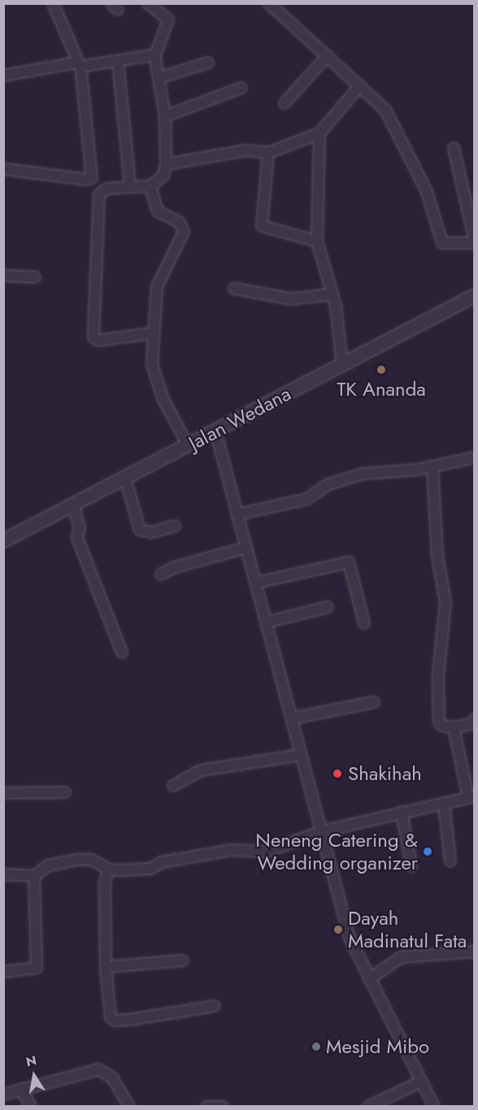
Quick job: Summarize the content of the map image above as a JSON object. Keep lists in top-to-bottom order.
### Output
{
  "streets": {
    "street": ["Jalan Wedana"]
  },
  "places": [
    "TK Ananda",
    "Shakihah",
    "Neneng Catering & Wedding organizer",
    "Dayah Madinatul Fata",
    "Mesjid Mibo"
  ],
  "north": "top"
}
